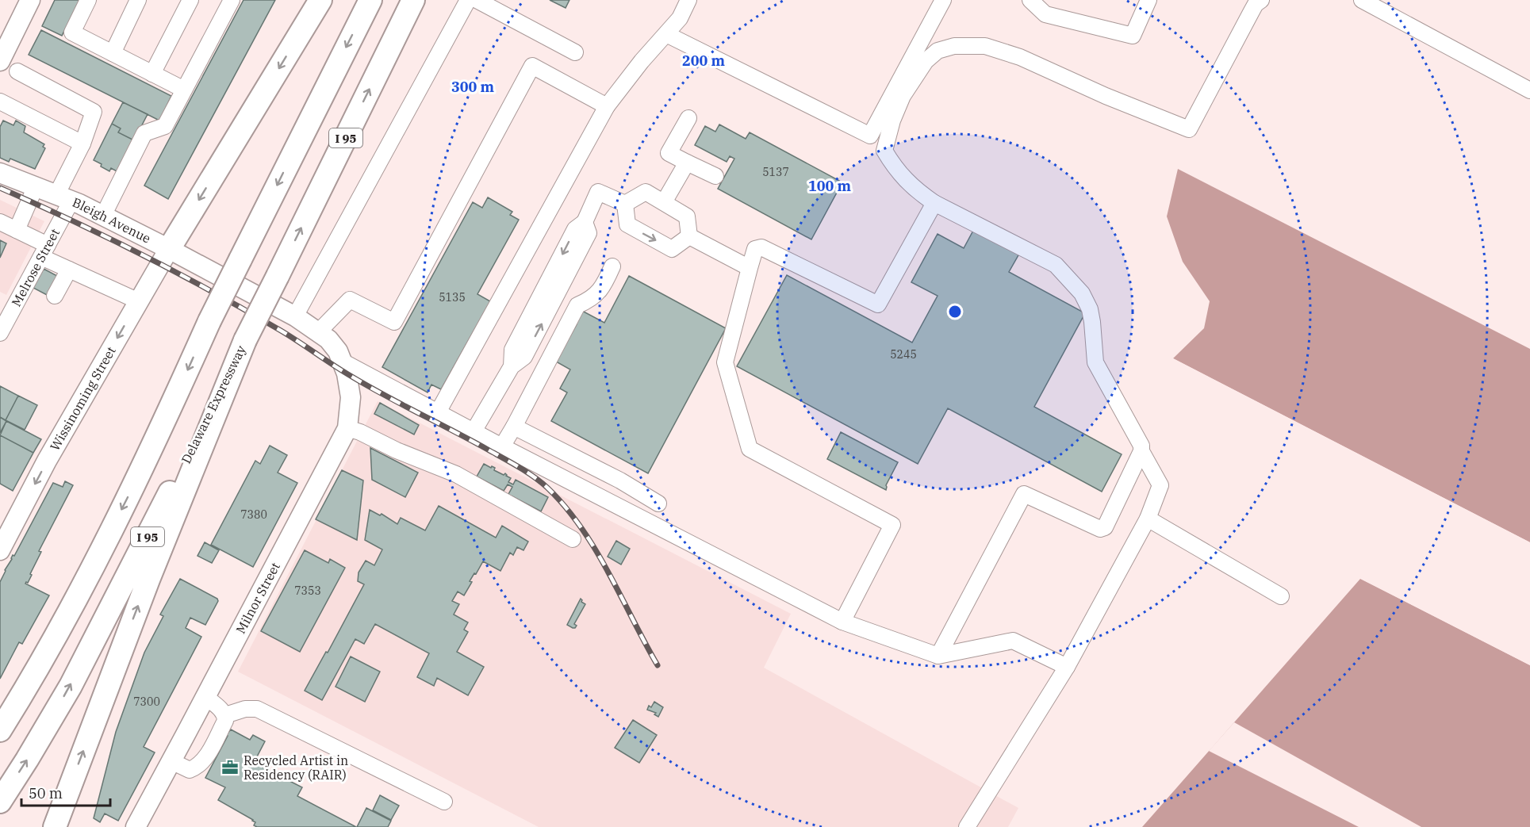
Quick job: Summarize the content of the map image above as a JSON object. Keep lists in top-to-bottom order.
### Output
{
  "streets": {
    "highway": ["I 95", "Delaware Expressway"],
    "main road": ["Bleigh Avenue", "Wissinoming Street", "Milnor Street"],
    "street": ["Melrose Street"]
  },
  "crossings": [
    ["Bleigh Avenue", "Melrose Street"],
    ["Bleigh Avenue", "Wissinoming Street"]
  ],
  "one_way": ["Wissinoming Street"],
  "places": {
    "office": ["Recycled Artist in Residency (RAIR)"]
  },
  "house_numbers": [
    "5137",
    "5135",
    "5245",
    "7380",
    "7353",
    "7300"
  ],
  "scale_bar": "50 m",
  "rings": ["200 m", "300 m", "100 m"]
}
